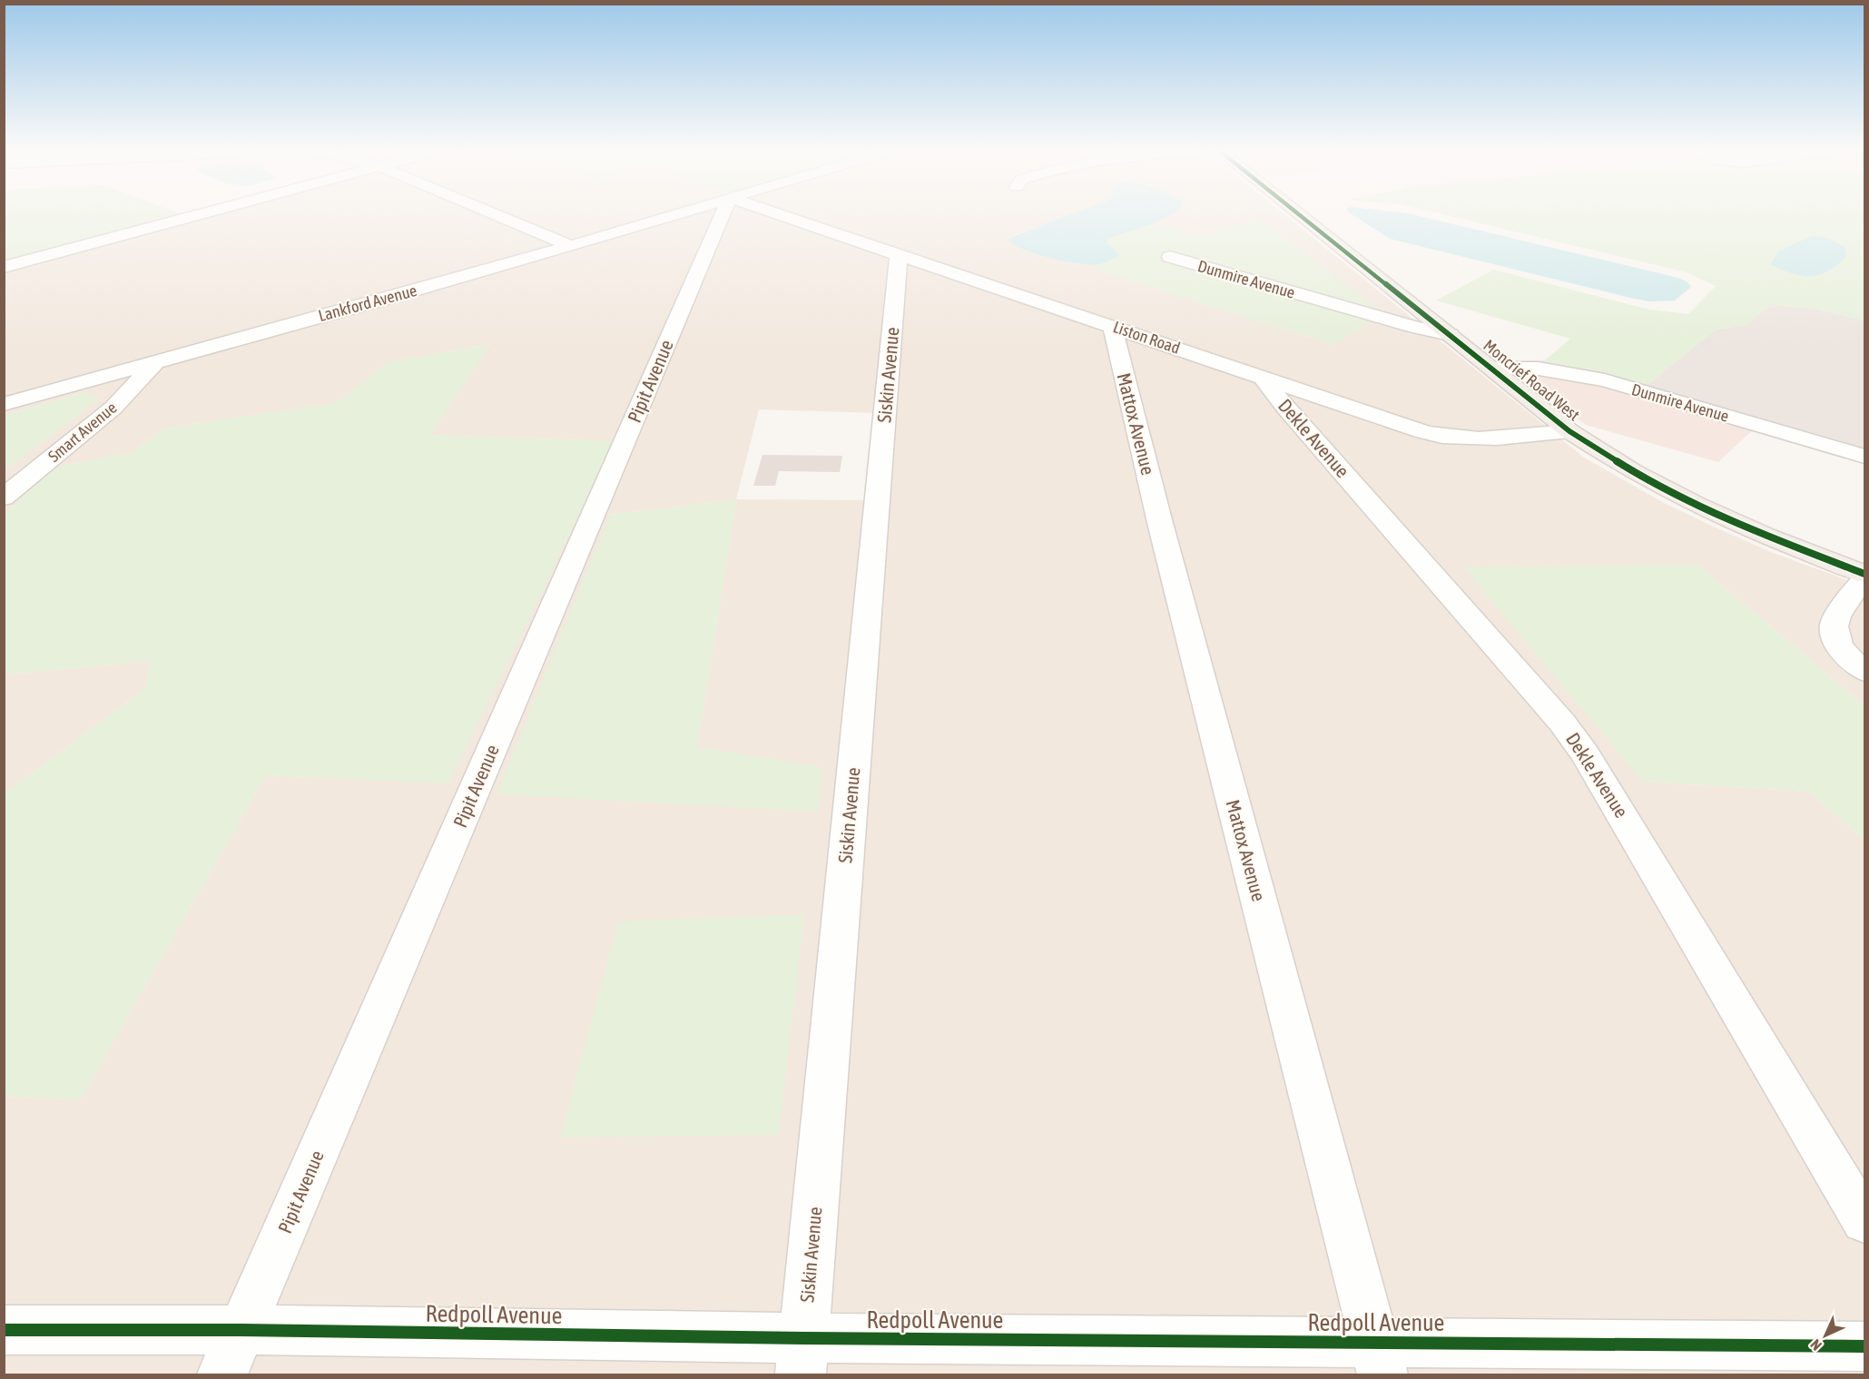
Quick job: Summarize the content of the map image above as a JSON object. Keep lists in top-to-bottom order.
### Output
{
  "streets": {
    "main road": ["Moncrief Road West"],
    "street": [
      "Dunmire Avenue",
      "Lankford Avenue",
      "Liston Road",
      "Siskin Avenue",
      "Pipit Avenue",
      "Mattox Avenue",
      "Smart Avenue",
      "Dekle Avenue",
      "Redpoll Avenue"
    ]
  },
  "crossings": [
    ["Dunmire Avenue", "Moncrief Road West"],
    ["Lankford Avenue", "Smart Avenue"],
    ["Liston Road", "Siskin Avenue"],
    ["Liston Road", "Moncrief Road West"],
    ["Liston Road", "Mattox Avenue"],
    ["Liston Road", "Dekle Avenue"],
    ["Siskin Avenue", "Redpoll Avenue"],
    ["Pipit Avenue", "Redpoll Avenue"],
    ["Mattox Avenue", "Redpoll Avenue"]
  ],
  "north": "bottom left"
}
